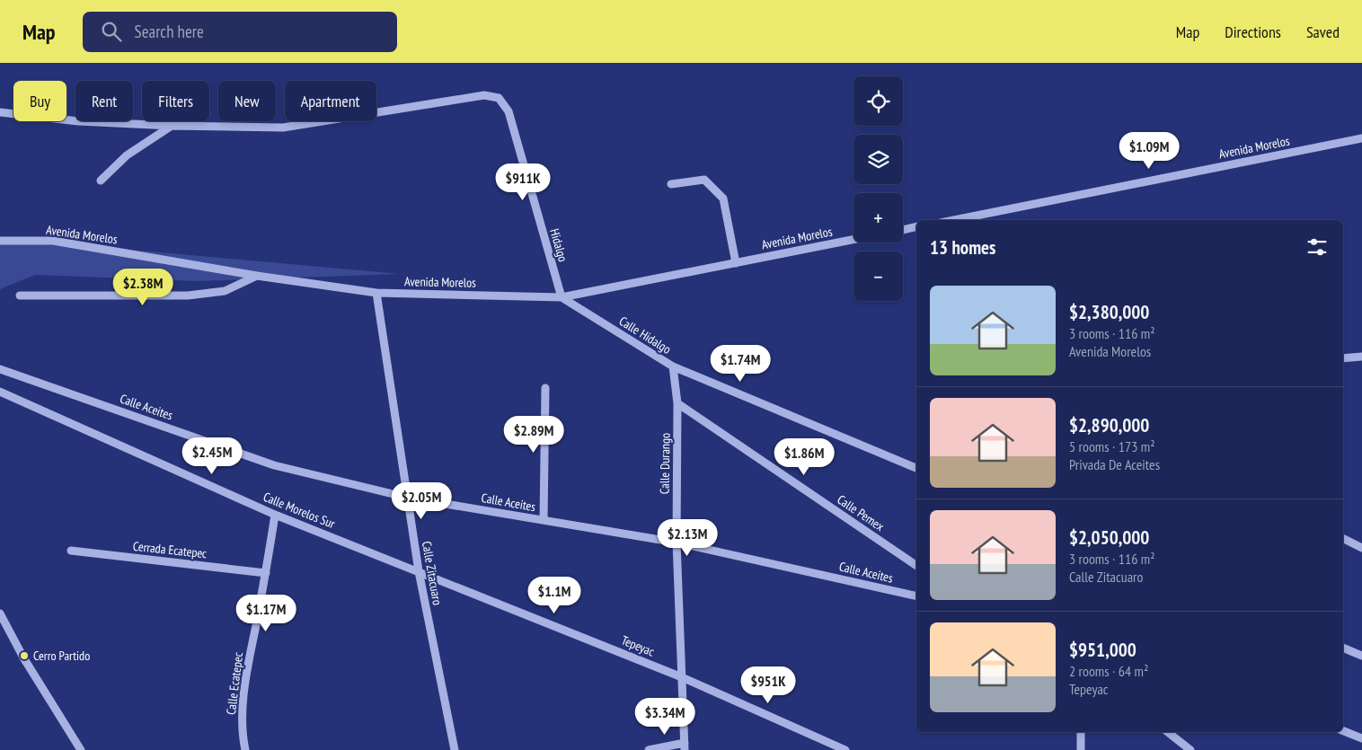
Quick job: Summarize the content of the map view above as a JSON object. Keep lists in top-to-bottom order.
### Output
{
  "streets": {
    "street": [
      "Avenida Morelos",
      "Hidalgo",
      "Calle Hidalgo",
      "Calle Aceites",
      "Calle Durango",
      "Calle Morelos Sur",
      "Calle Pemex",
      "Cerrada Ecatepec",
      "Calle Zitacuaro",
      "Tepeyac",
      "Calle Ecatepec"
    ]
  },
  "crossings": [
    ["Avenida Morelos", "Hidalgo"],
    ["Avenida Morelos", "Calle Hidalgo"],
    ["Avenida Morelos", "Calle Zitacuaro"],
    ["Hidalgo", "Calle Hidalgo"],
    ["Calle Hidalgo", "Calle Durango"],
    ["Calle Aceites", "Calle Durango"],
    ["Calle Aceites", "Calle Zitacuaro"],
    ["Calle Durango", "Calle Pemex"],
    ["Calle Durango", "Tepeyac"],
    ["Calle Morelos Sur", "Calle Zitacuaro"],
    ["Calle Morelos Sur", "Tepeyac"],
    ["Calle Morelos Sur", "Calle Ecatepec"],
    ["Cerrada Ecatepec", "Calle Ecatepec"],
    ["Calle Zitacuaro", "Tepeyac"]
  ],
  "places": ["Cerro Partido"],
  "page": {
    "header": "Map",
    "search": "Search here",
    "nav": ["Map", "Directions", "Saved"],
    "map_buttons": ["+", "−"],
    "chip": [
      "Buy",
      "Rent",
      "Filters",
      "New",
      "Apartment"
    ],
    "price": [
      "$1.09M",
      "$911K",
      "$2.38M",
      "$1.74M",
      "$2.89M",
      "$2.45M",
      "$1.86M",
      "$2.05M",
      "$2.13M",
      "$1.1M",
      "$1.17M",
      "$951K",
      "$3.34M"
    ],
    "heading": "13 homes",
    "list": [
      {
        "name": "$2,380,000",
        "note": "3 rooms · 116 m² · Avenida Morelos"
      },
      {
        "name": "$2,890,000",
        "note": "5 rooms · 173 m² · Privada De Aceites"
      },
      {
        "name": "$2,050,000",
        "note": "3 rooms · 116 m² · Calle Zitacuaro"
      },
      {
        "name": "$951,000",
        "note": "2 rooms · 64 m² · Tepeyac"
      }
    ]
  }
}
